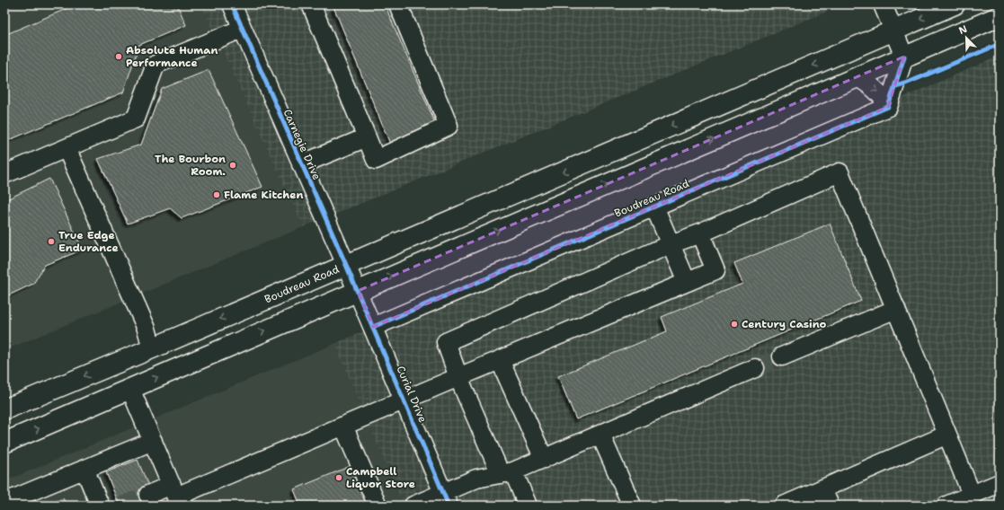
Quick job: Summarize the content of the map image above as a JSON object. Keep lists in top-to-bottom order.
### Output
{
  "streets": {
    "main road": ["Boudreau Road"],
    "street": ["Carnegie Drive", "Curial Drive"]
  },
  "crossings": [
    ["Carnegie Drive", "Boudreau Road"],
    ["Carnegie Drive", "Curial Drive"],
    ["Boudreau Road", "Curial Drive"]
  ],
  "places": [
    "Absolute Human Performance",
    "The Bourbon Room.",
    "Flame Kitchen",
    "True Edge Endurance",
    "Century Casino",
    "Campbell Liquor Store"
  ],
  "north": "top left"
}
